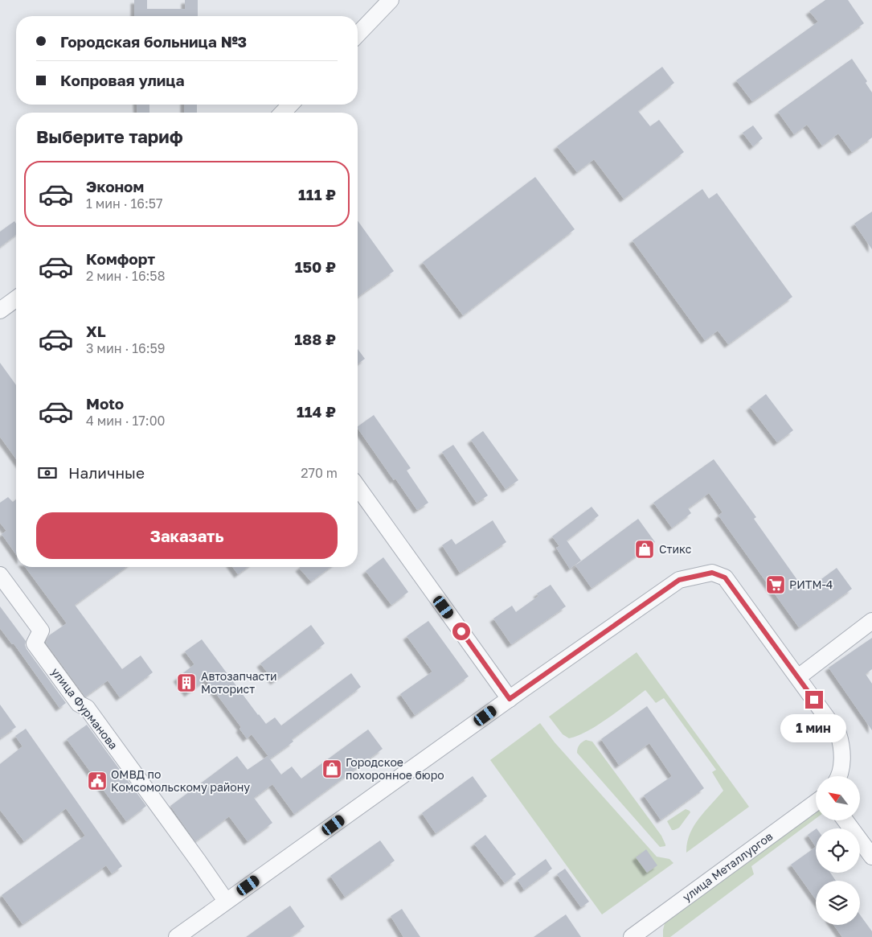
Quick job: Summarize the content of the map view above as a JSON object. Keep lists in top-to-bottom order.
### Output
{
  "streets": {
    "street": ["улица Фурманова", "улица Металлургов"]
  },
  "places": {
    "shop": ["Стикс", "Городское похоронное бюро"],
    "supermarket": ["РИТМ-4"],
    "building": ["Автозапчасти Моторист"],
    "public building": ["ОМВД по Комсомольскому району"]
  },
  "north": "top left",
  "page": {
    "banner": ["Городская больница №3", "Копровая улица"],
    "heading": "Выберите тариф",
    "list": [
      {
        "name": "Эконом",
        "note": "1 мин · 16:57",
        "value": "111 ₽"
      },
      {
        "name": "Комфорт",
        "note": "2 мин · 16:58",
        "value": "150 ₽"
      },
      {
        "name": "XL",
        "note": "3 мин · 16:59",
        "value": "188 ₽"
      },
      {
        "name": "Moto",
        "note": "4 мин · 17:00",
        "value": "114 ₽"
      }
    ],
    "pay": ["Наличные", "270 m"],
    "buttons": "Заказать",
    "bubble": "1 мин"
  }
}
